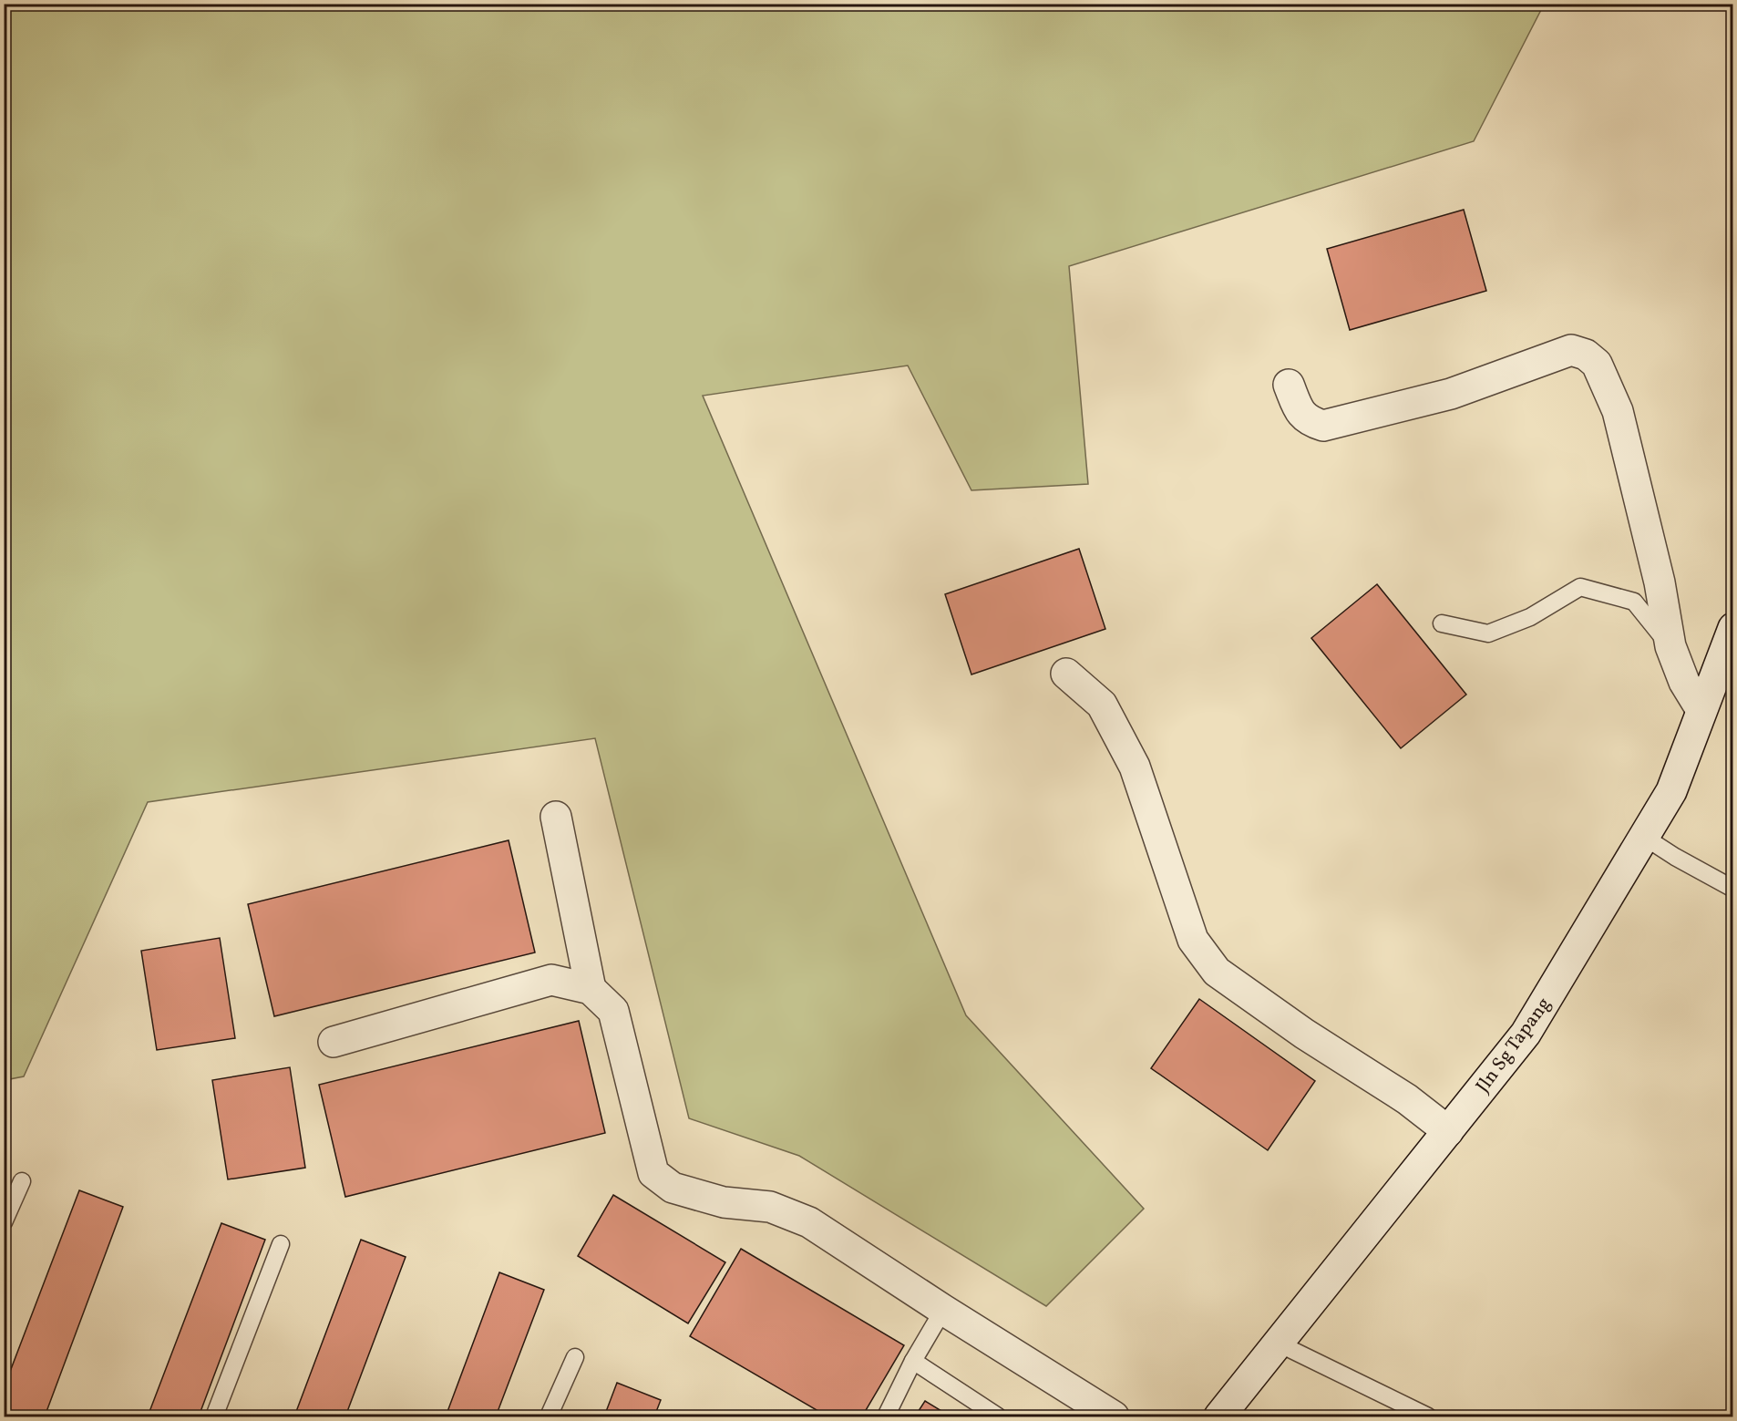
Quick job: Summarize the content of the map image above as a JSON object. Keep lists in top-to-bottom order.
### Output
{
  "streets": {
    "street": ["Jln Sg Tapang"]
  }
}
